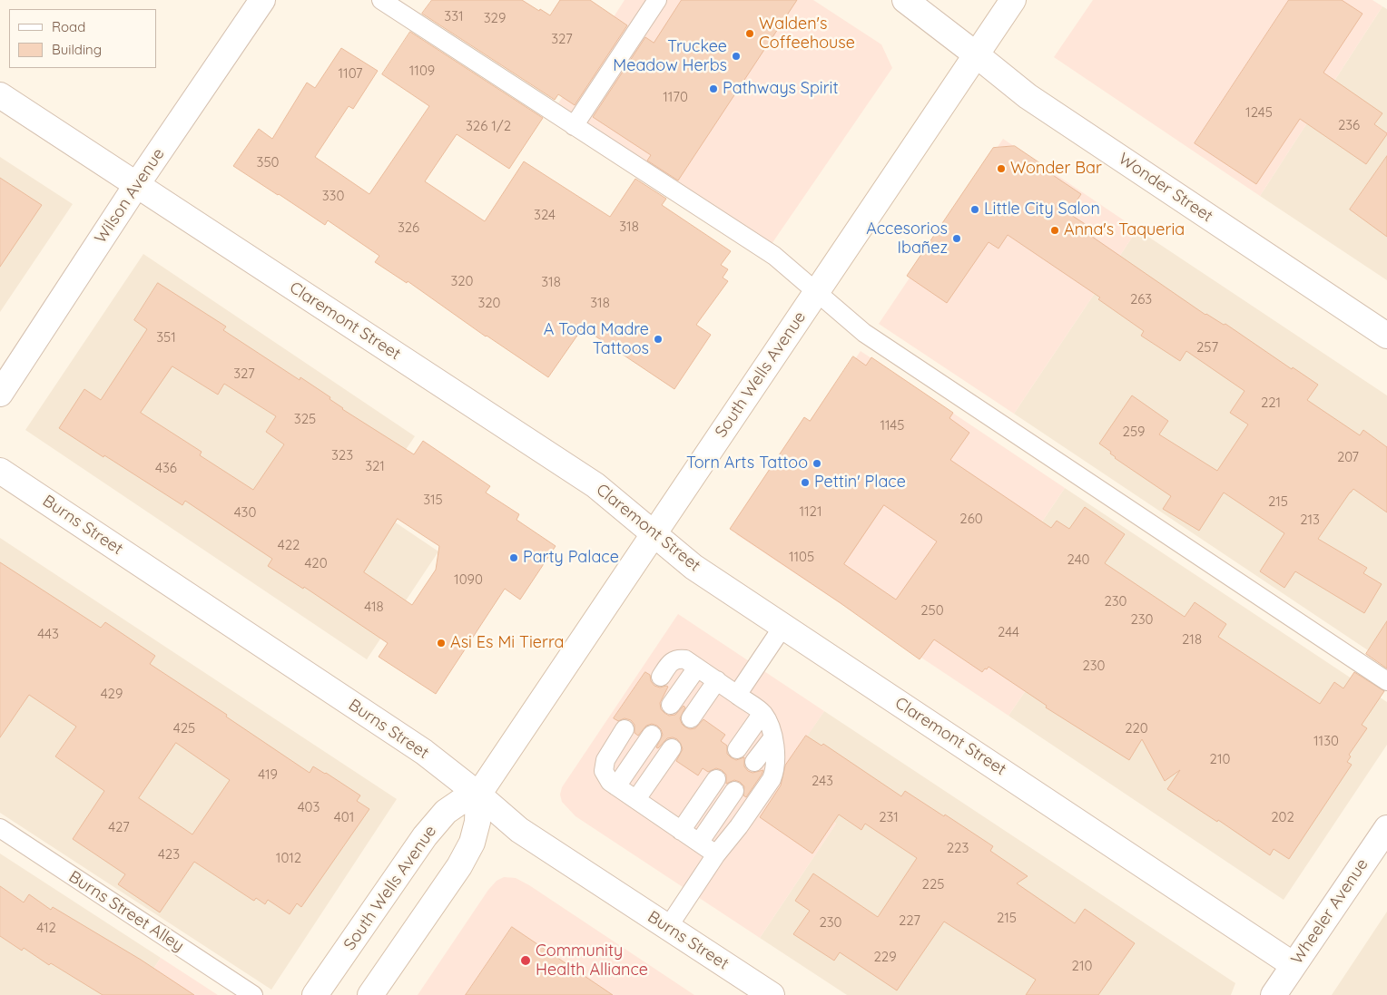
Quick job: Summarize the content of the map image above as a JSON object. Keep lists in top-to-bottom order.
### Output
{
  "streets": {
    "street": [
      "Wonder Street",
      "Wilson Avenue",
      "Claremont Street",
      "South Wells Avenue",
      "Burns Street",
      "Wheeler Avenue"
    ],
    "lane": ["Burns Street Alley"]
  },
  "crossings": [
    ["Wonder Street", "South Wells Avenue"],
    ["Wilson Avenue", "Claremont Street"],
    ["Claremont Street", "South Wells Avenue"],
    ["Claremont Street", "Wheeler Avenue"],
    ["South Wells Avenue", "Burns Street"]
  ],
  "places": [
    "Walden's Coffeehouse",
    "Truckee Meadow Herbs",
    "Pathways Spirit",
    "Wonder Bar",
    "Little City Salon",
    "Anna's Taqueria",
    "Accesorios Ibañez",
    "A Toda Madre Tattoos",
    "Torn Arts Tattoo",
    "Pettin' Place",
    "Party Palace",
    "Asi Es Mi Tierra",
    "Community Health Alliance"
  ],
  "house_numbers": [
    "331",
    "329",
    "327",
    "1109",
    "1107",
    "1170",
    "1245",
    "236",
    "326 1/2",
    "350",
    "330",
    "324",
    "318",
    "326",
    "320",
    "318",
    "263",
    "320",
    "318",
    "351",
    "257",
    "327",
    "221",
    "325",
    "1145",
    "259",
    "323",
    "207",
    "321",
    "436",
    "315",
    "215",
    "1121",
    "430",
    "260",
    "213",
    "422",
    "1105",
    "240",
    "420",
    "1090",
    "230",
    "418",
    "250",
    "230",
    "244",
    "443",
    "218",
    "230",
    "429",
    "425",
    "220",
    "1130",
    "210",
    "419",
    "243",
    "403",
    "401",
    "231",
    "202",
    "427",
    "223",
    "423",
    "1012",
    "225",
    "215",
    "227",
    "230",
    "412",
    "229",
    "210"
  ],
  "legend": ["Road", "Building"]
}
